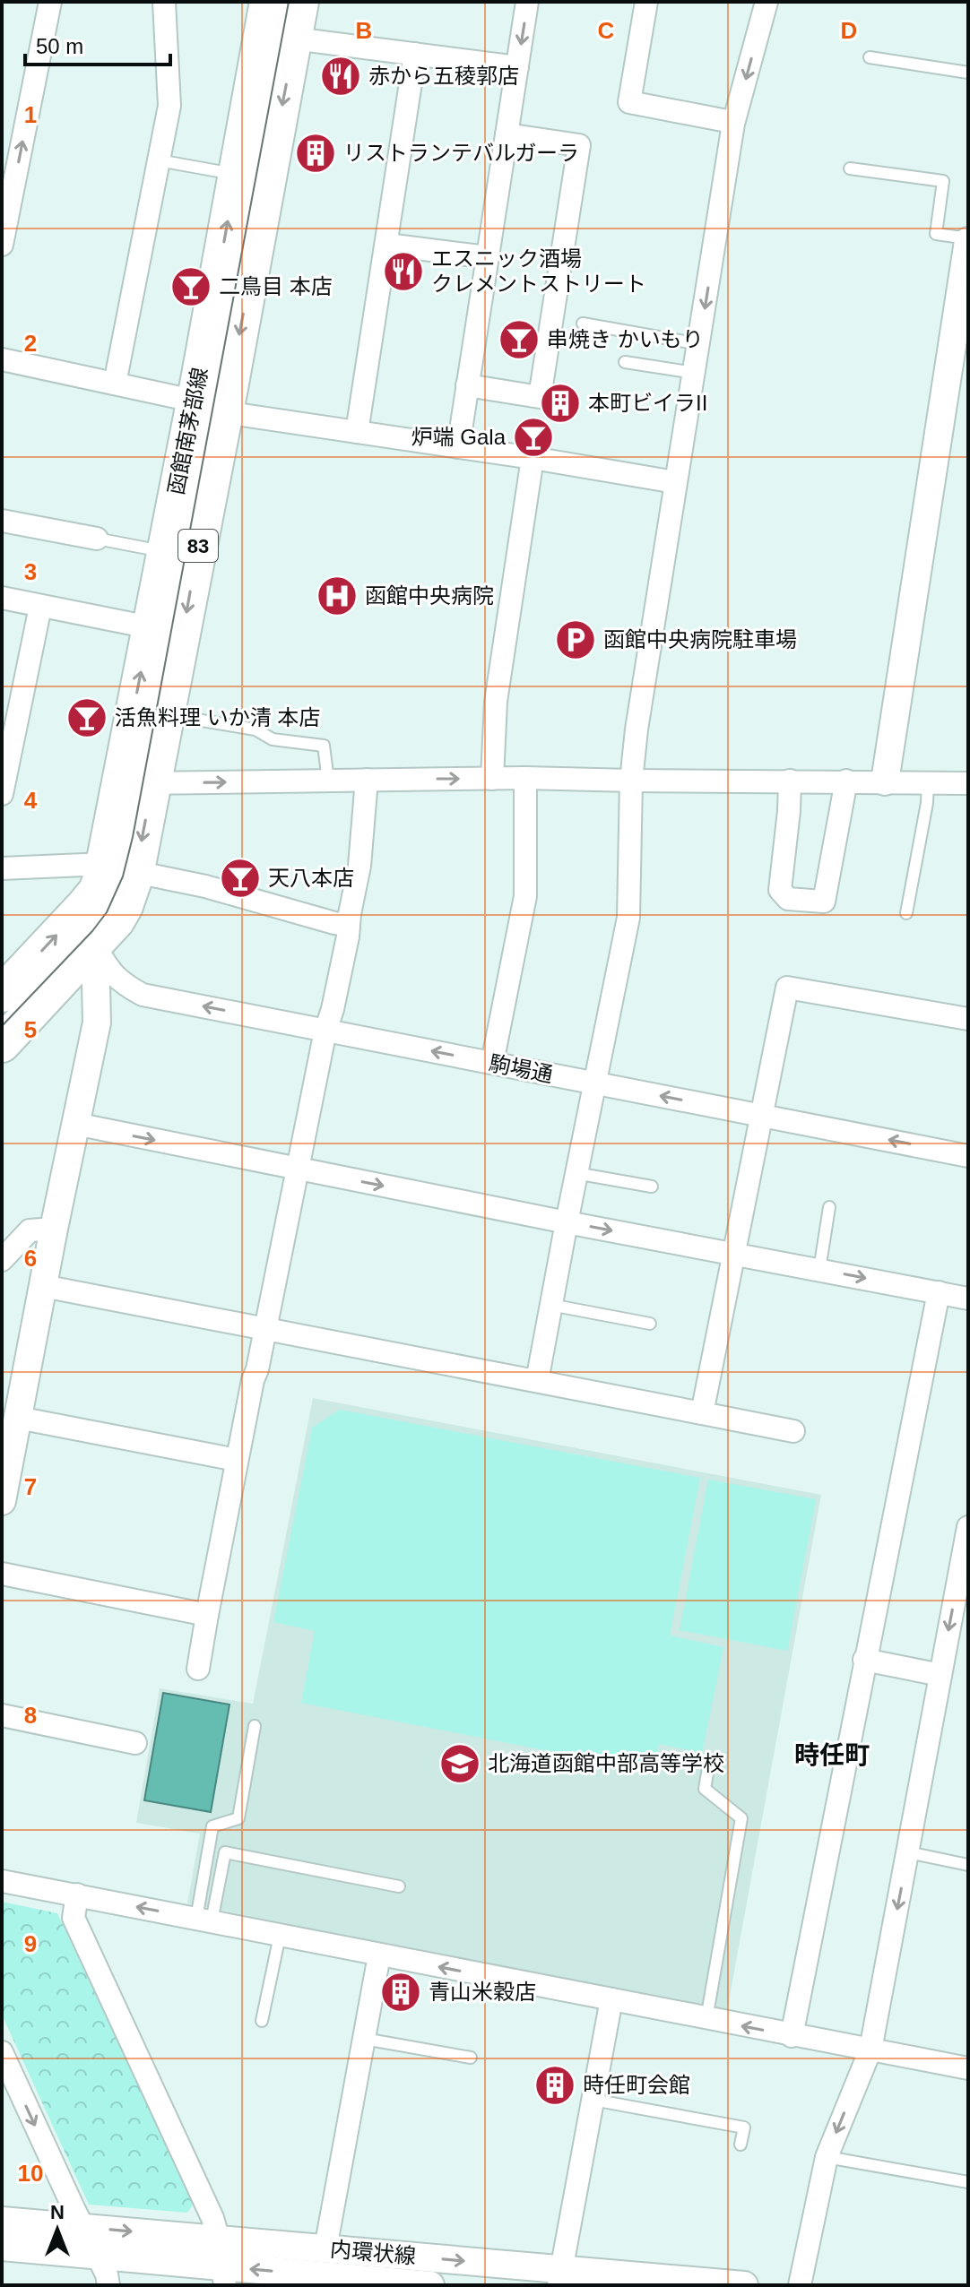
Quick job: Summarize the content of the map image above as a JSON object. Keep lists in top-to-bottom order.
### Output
{
  "streets": {
    "main road": ["函館南茅部線", "83"],
    "street": ["駒場通", "内環状線"]
  },
  "crossings": [
    ["函館南茅部線", "83"],
    ["83", "駒場通"]
  ],
  "districts": ["時任町"],
  "places": {
    "restaurant": ["赤から五稜郭店", "エスニック酒場 クレメントストリート"],
    "building": [
      "リストランテバルガーラ",
      "本町ビイラII",
      "青山米穀店",
      "時任町会館"
    ],
    "bar": [
      "二鳥目 本店",
      "串焼き かいもり",
      "炉端 Gala",
      "活魚料理 いか清 本店",
      "天八本店"
    ],
    "hospital": ["函館中央病院"],
    "parking": ["函館中央病院駐車場"],
    "school or university": ["北海道函館中部高等学校"]
  },
  "scale_bar": "50 m",
  "north": "top",
  "grid": {
    "columns": ["B", "C", "D"],
    "rows": [
      "1",
      "2",
      "3",
      "4",
      "5",
      "6",
      "7",
      "8",
      "9",
      "10"
    ]
  }
}
